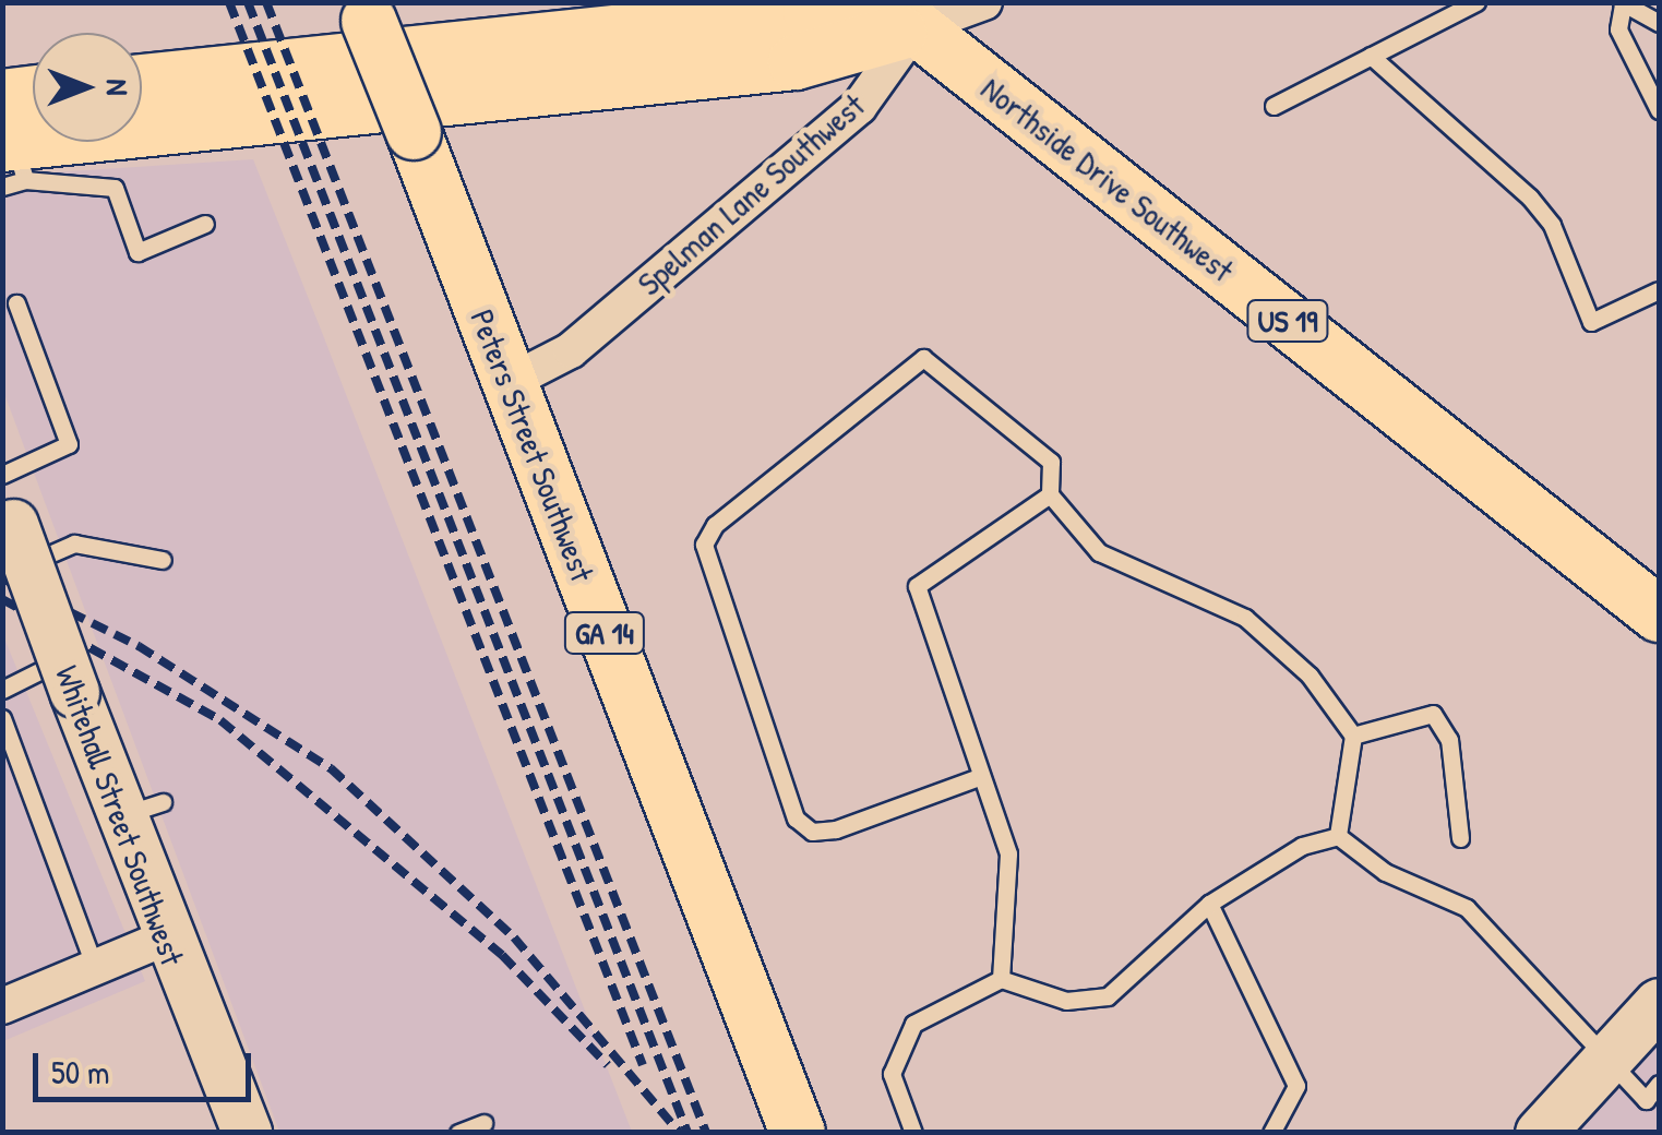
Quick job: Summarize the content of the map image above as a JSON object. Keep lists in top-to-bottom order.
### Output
{
  "streets": {
    "main road": [
      "Northside Drive Southwest",
      "US 19",
      "Peters Street Southwest",
      "GA 14",
      "Whitehall Street Southwest"
    ],
    "street": ["Spelman Lane Southwest"]
  },
  "crossings": [
    ["Northside Drive Southwest", "Spelman Lane Southwest"],
    ["Spelman Lane Southwest", "Peters Street Southwest"]
  ],
  "scale_bar": "50 m",
  "north": "right"
}
